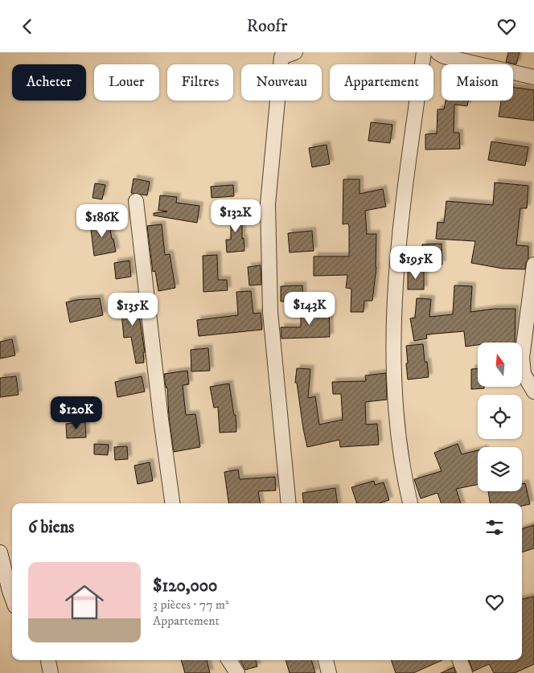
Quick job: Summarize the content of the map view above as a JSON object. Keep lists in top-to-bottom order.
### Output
{
  "north": "top",
  "page": {
    "header": "Roofr",
    "chip": [
      "Acheter",
      "Louer",
      "Filtres",
      "Nouveau",
      "Appartement",
      "Maison"
    ],
    "price": [
      "$132K",
      "$186K",
      "$195K",
      "$143K",
      "$135K",
      "$120K"
    ],
    "heading": "6 biens",
    "list": [
      {
        "name": "$120,000",
        "note": "3 pièces · 77 m² · Appartement"
      }
    ]
  }
}
